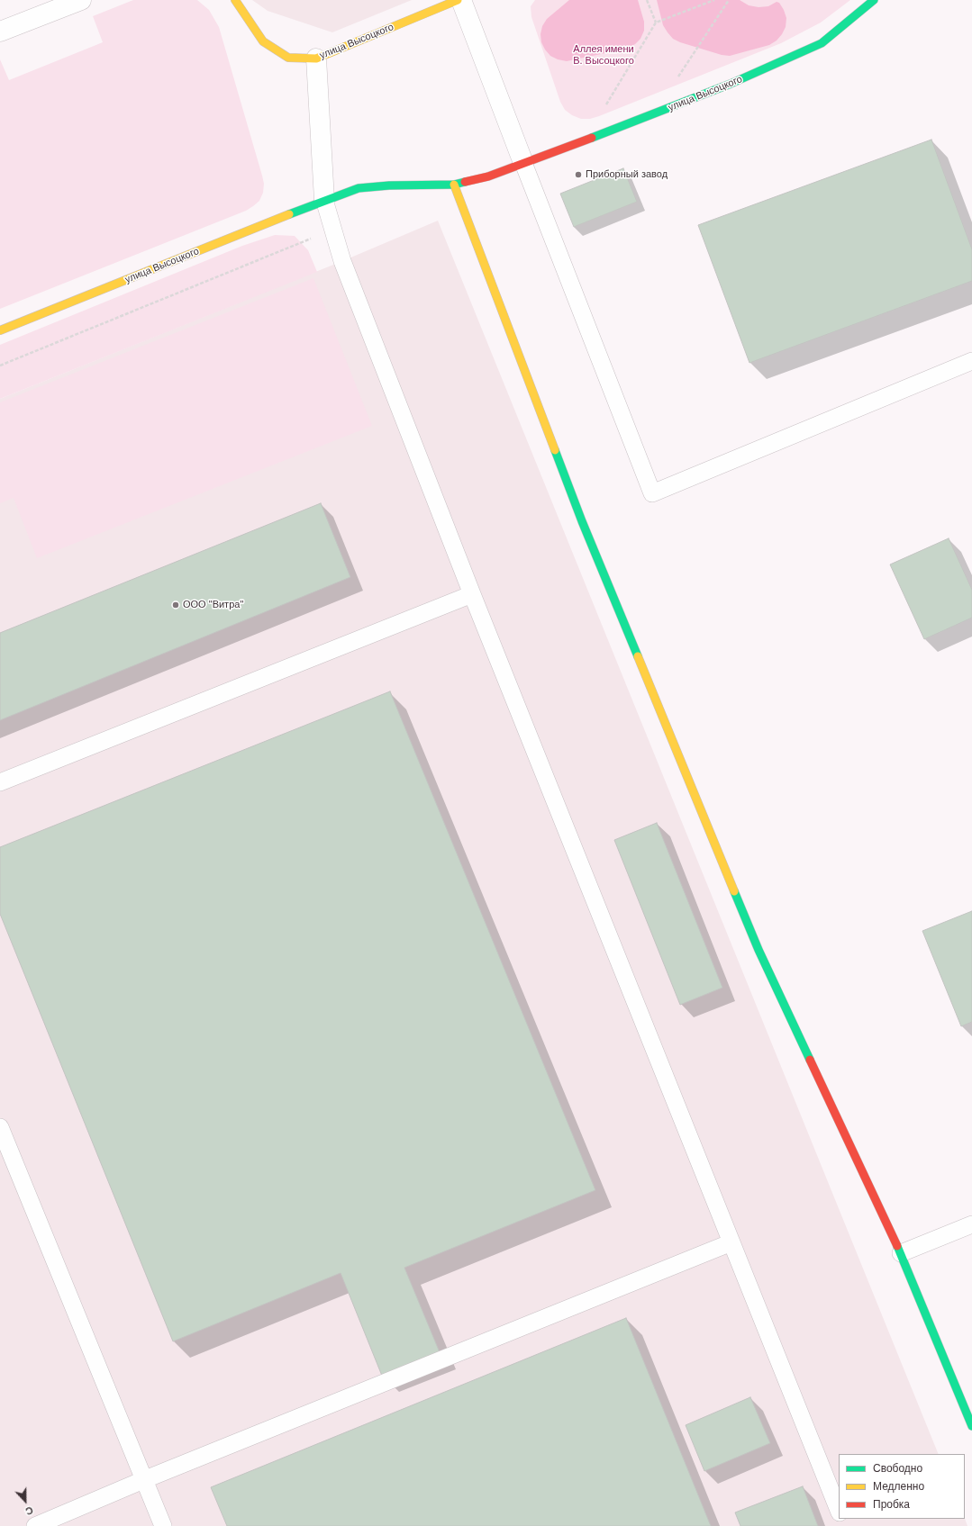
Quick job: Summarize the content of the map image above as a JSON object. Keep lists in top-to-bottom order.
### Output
{
  "streets": {
    "street": ["улица Высоцкого"]
  },
  "parks": ["Аллея имени В. Высоцкого"],
  "places": ["Приборный завод", "ООО \"Витра\""],
  "legend": ["Свободно", "Медленно", "Пробка"],
  "north": "bottom"
}
